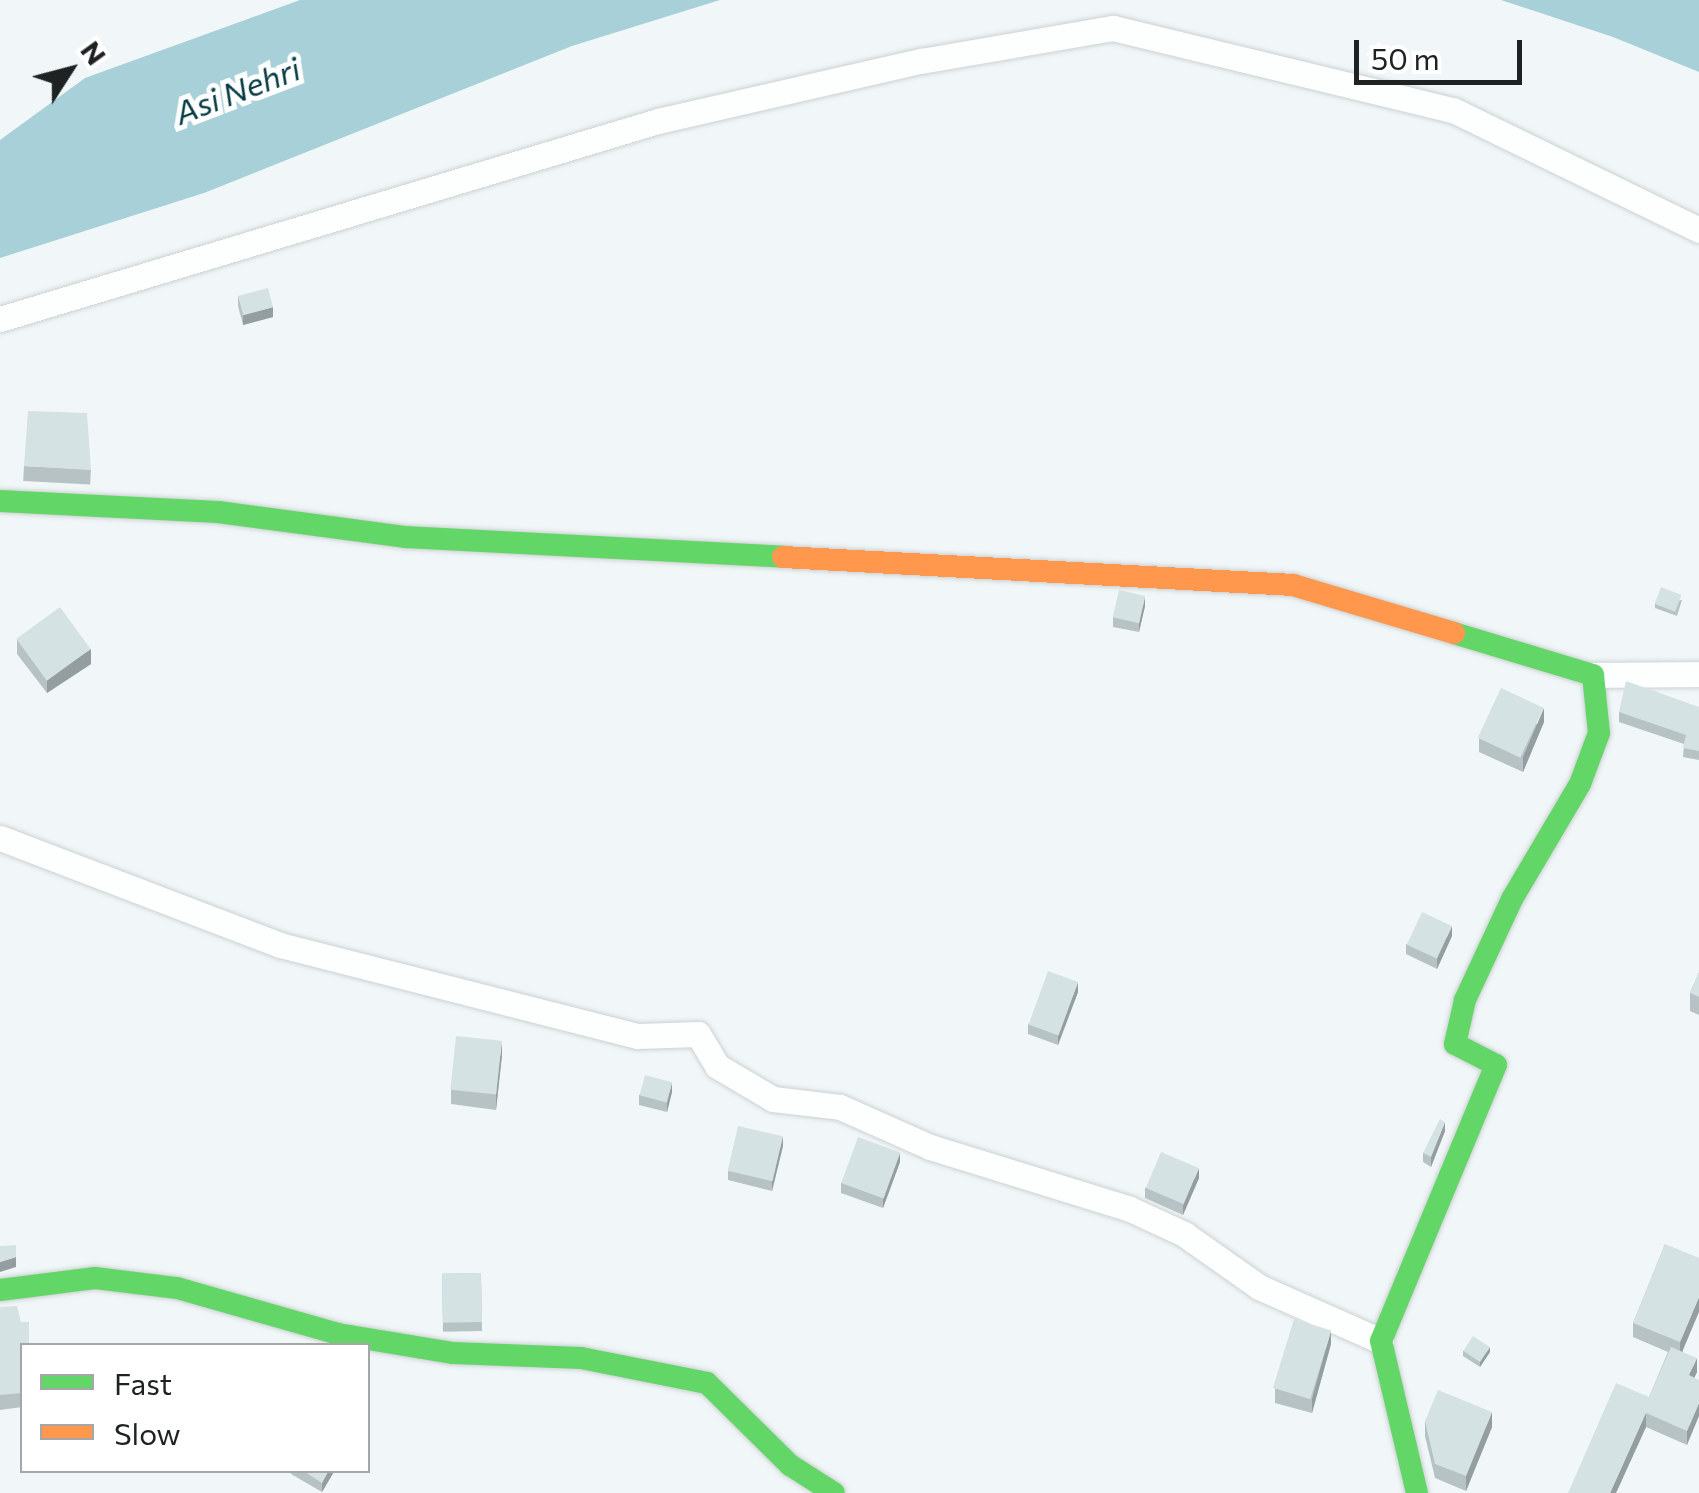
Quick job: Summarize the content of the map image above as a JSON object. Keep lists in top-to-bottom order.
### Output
{
  "water": ["Asi Nehri"],
  "legend": ["Fast", "Slow"],
  "scale_bar": "50 m",
  "north": "top right"
}
